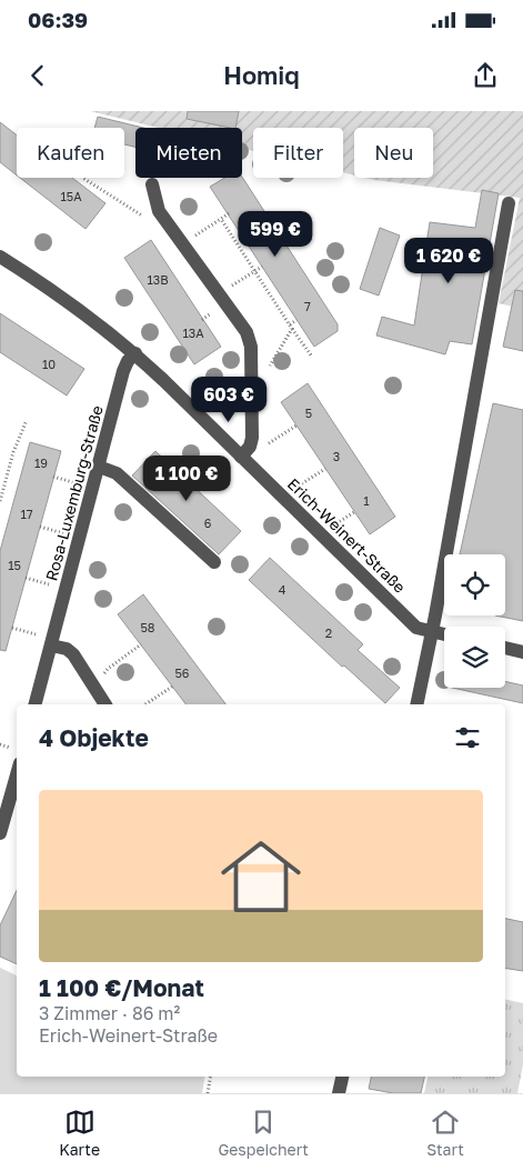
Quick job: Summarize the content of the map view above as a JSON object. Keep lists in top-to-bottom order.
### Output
{
  "streets": {
    "street": ["Rosa-Luxemburg-Straße", "Erich-Weinert-Straße"]
  },
  "crossings": [
    ["Rosa-Luxemburg-Straße", "Erich-Weinert-Straße"]
  ],
  "house_numbers": [
    "15A",
    "13B",
    "7",
    "13A",
    "10",
    "5",
    "3",
    "19",
    "1",
    "17",
    "6",
    "15",
    "4",
    "58",
    "2",
    "56"
  ],
  "page": {
    "status": "06:39",
    "header": "Homiq",
    "chip": [
      "Kaufen",
      "Mieten",
      "Filter",
      "Neu"
    ],
    "price": [
      "599 €",
      "1 620 €",
      "603 €",
      "1 100 €"
    ],
    "heading": "4 Objekte",
    "list": [
      {
        "name": "1 100 €/Monat",
        "note": "3 Zimmer · 86 m² · Erich-Weinert-Straße"
      }
    ],
    "tabs": ["Karte", "Gespeichert", "Start"]
  }
}
